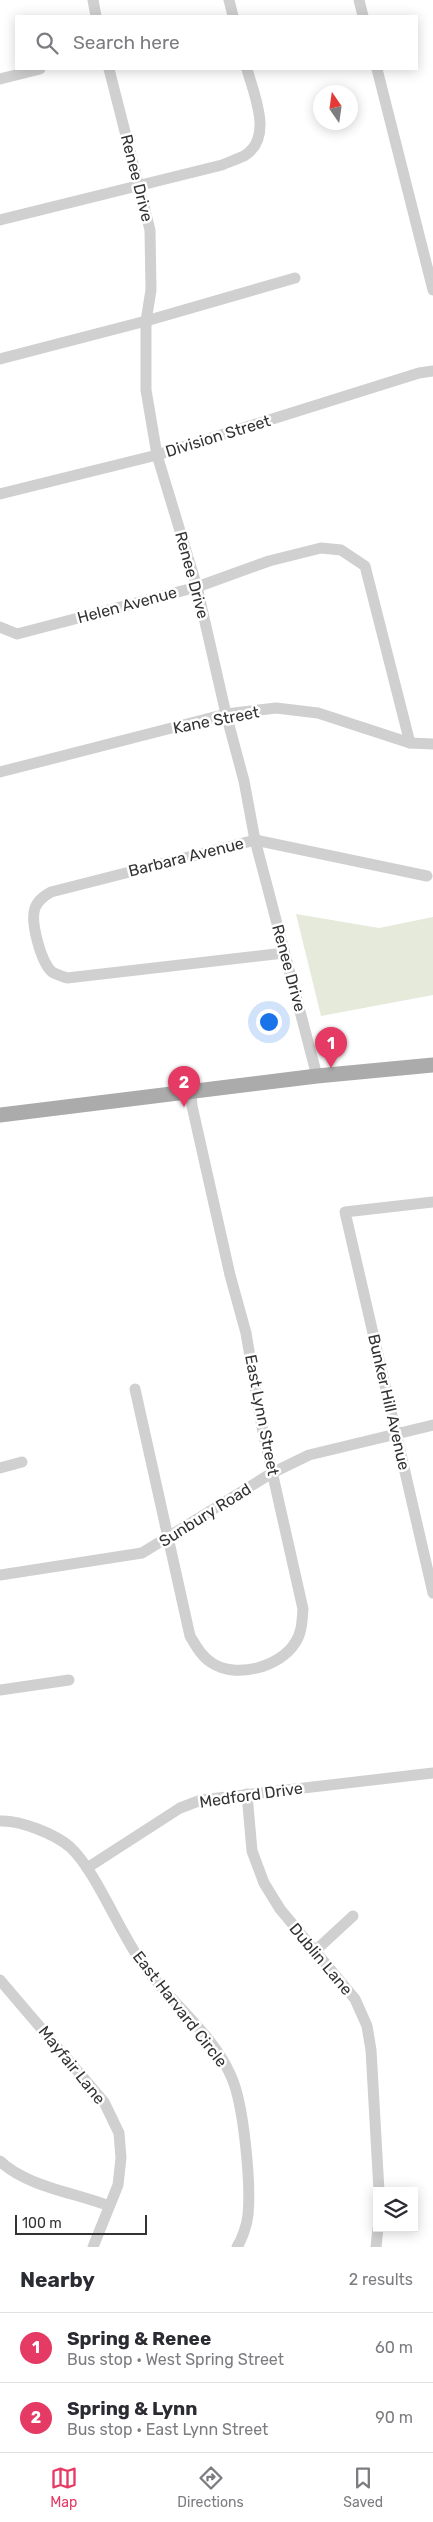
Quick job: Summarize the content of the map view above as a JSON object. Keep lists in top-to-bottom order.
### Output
{
  "streets": {
    "street": [
      "Renee Drive",
      "Division Street",
      "Helen Avenue",
      "Kane Street",
      "Barbara Avenue",
      "Bunker Hill Avenue",
      "East Lynn Street",
      "Sunbury Road",
      "Medford Drive",
      "Dublin Lane",
      "East Harvard Circle",
      "Mayfair Lane"
    ]
  },
  "crossings": [
    ["Renee Drive", "Division Street"],
    ["Renee Drive", "Helen Avenue"],
    ["Renee Drive", "Kane Street"],
    ["Renee Drive", "Barbara Avenue"],
    ["Helen Avenue", "Kane Street"],
    ["Bunker Hill Avenue", "Sunbury Road"],
    ["East Lynn Street", "Sunbury Road"],
    ["Medford Drive", "Dublin Lane"],
    ["Medford Drive", "East Harvard Circle"]
  ],
  "scale_bar": "100 m",
  "north": "top",
  "page": {
    "search": "Search here",
    "pins": ["1", "2"],
    "scale": "100 m",
    "heading": ["Nearby", "2 results"],
    "list": [
      {
        "mark": "1",
        "name": "Spring & Renee",
        "note": "Bus stop · West Spring Street",
        "value": "60 m"
      },
      {
        "mark": "2",
        "name": "Spring & Lynn",
        "note": "Bus stop · East Lynn Street",
        "value": "90 m"
      }
    ],
    "nav": ["Map", "Directions", "Saved"]
  }
}
